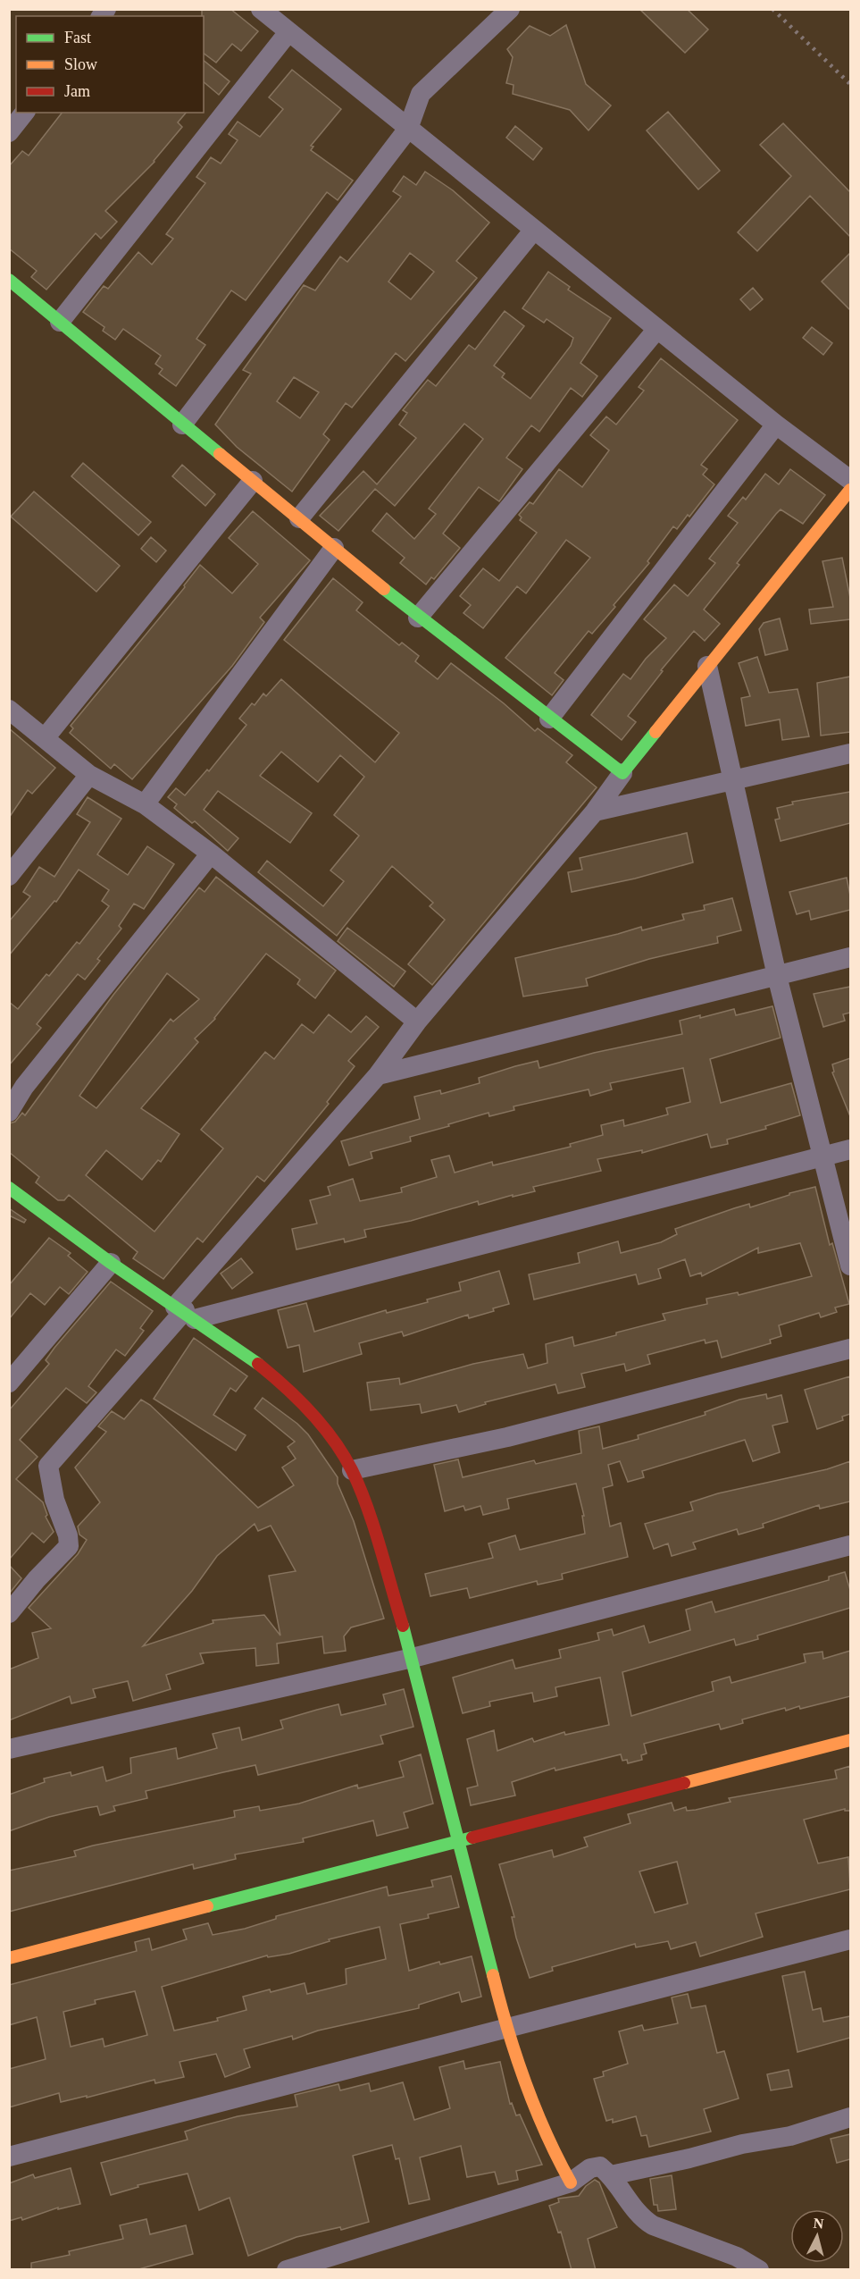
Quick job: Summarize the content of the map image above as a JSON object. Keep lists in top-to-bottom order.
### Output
{
  "legend": ["Fast", "Slow", "Jam"],
  "north": "top"
}
